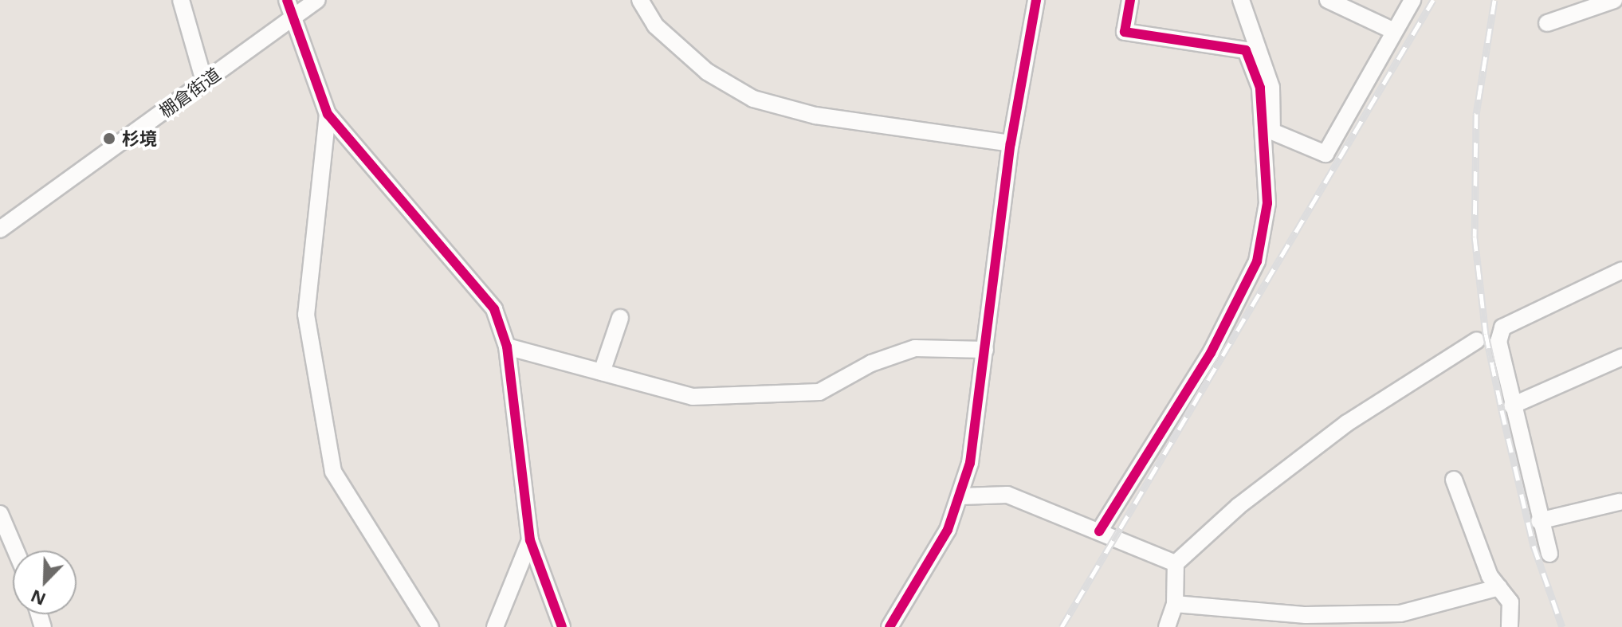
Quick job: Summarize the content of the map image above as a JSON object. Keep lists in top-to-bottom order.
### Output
{
  "streets": {
    "street": ["棚倉街道"]
  },
  "places": ["杉境"],
  "north": "bottom left"
}
